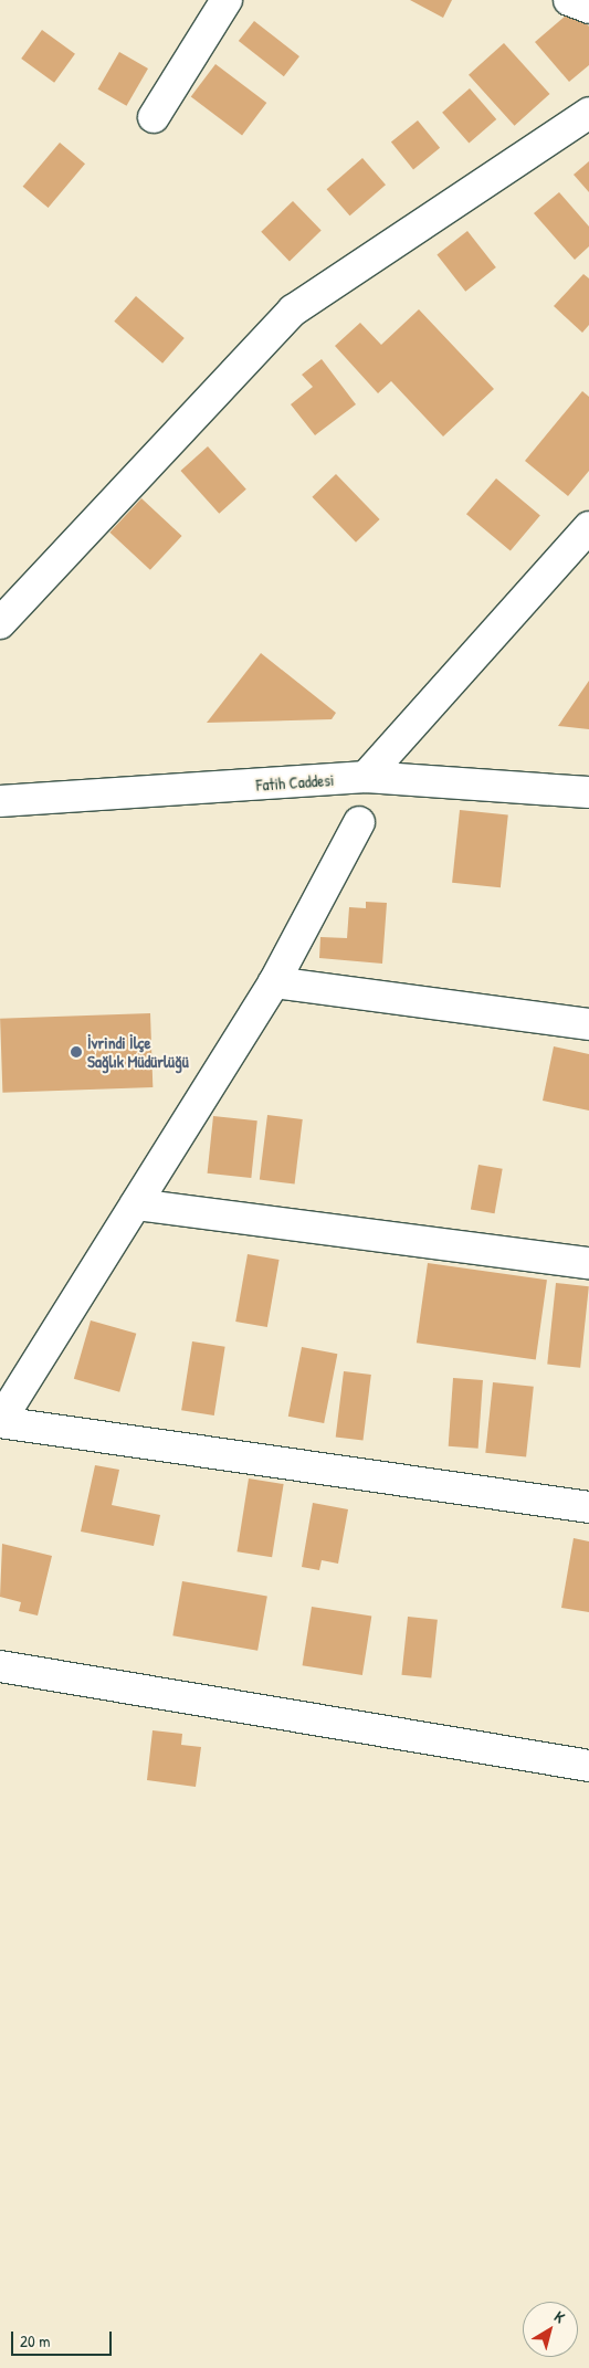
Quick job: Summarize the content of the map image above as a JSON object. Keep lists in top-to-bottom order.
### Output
{
  "streets": {
    "street": ["Fatih Caddesi"]
  },
  "places": ["İvrindi İlçe Sağlık Müdürlüğü"],
  "scale_bar": "20 m",
  "north": "top right"
}
